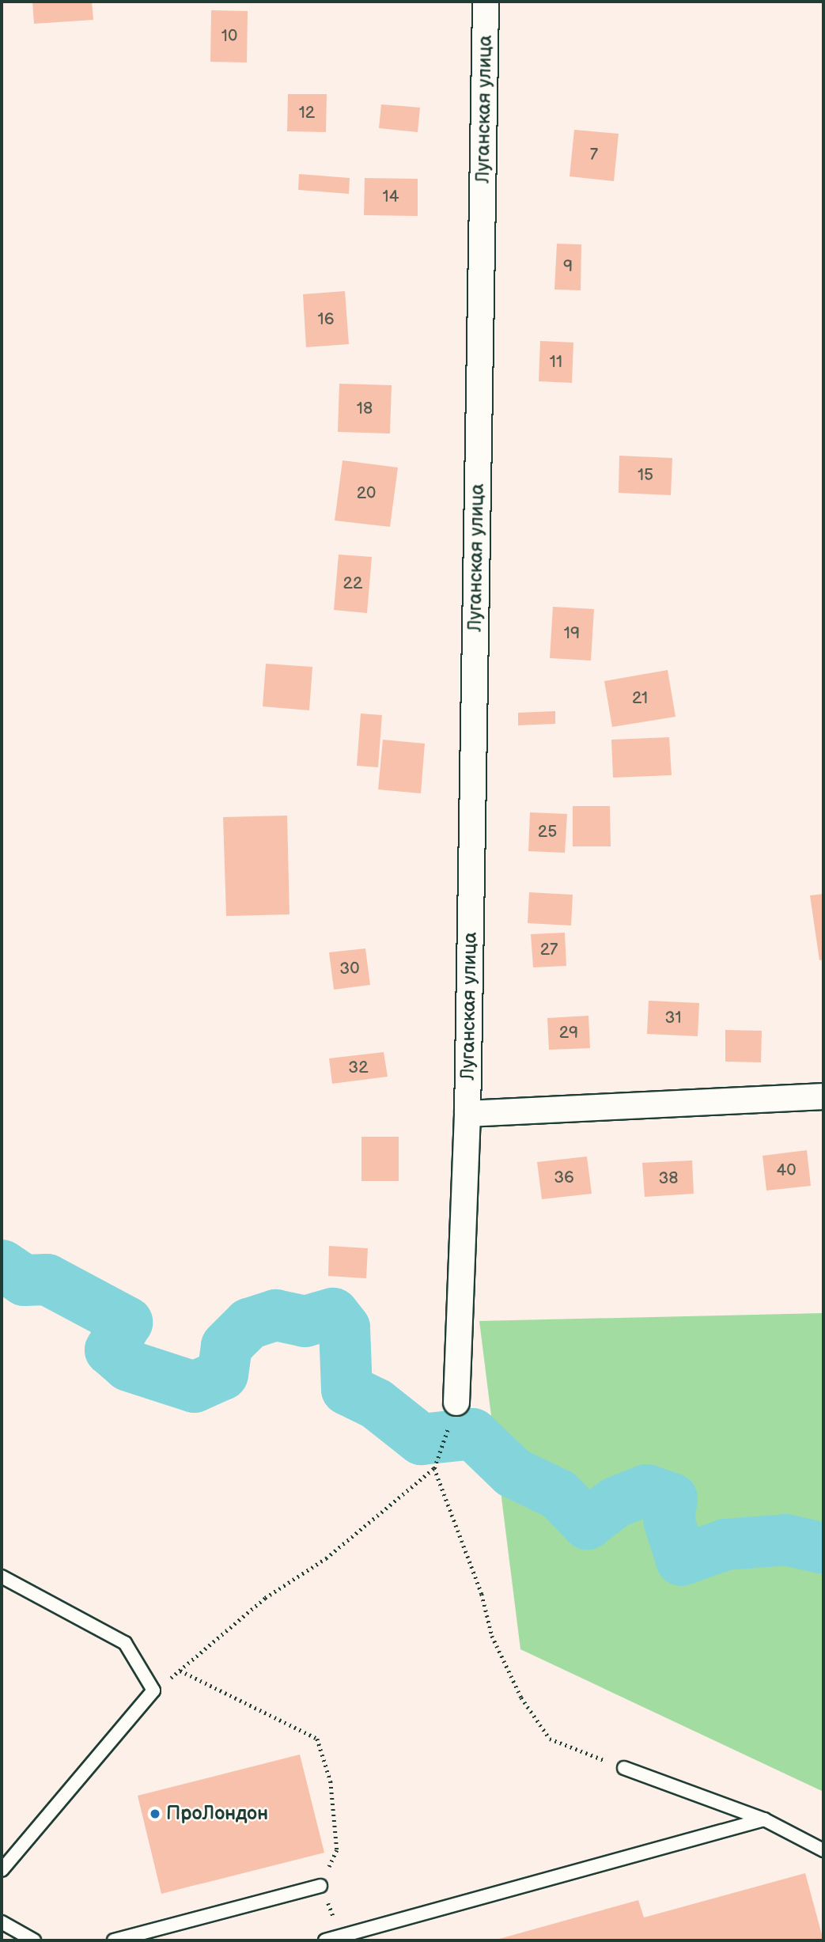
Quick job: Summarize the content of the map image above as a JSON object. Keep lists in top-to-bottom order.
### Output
{
  "streets": {
    "street": ["Луганская улица"]
  },
  "places": ["ПроЛондон"],
  "house_numbers": [
    "10",
    "12",
    "7",
    "14",
    "9",
    "16",
    "11",
    "18",
    "15",
    "20",
    "22",
    "19",
    "21",
    "25",
    "27",
    "30",
    "31",
    "29",
    "32",
    "40",
    "36",
    "38"
  ]
}
